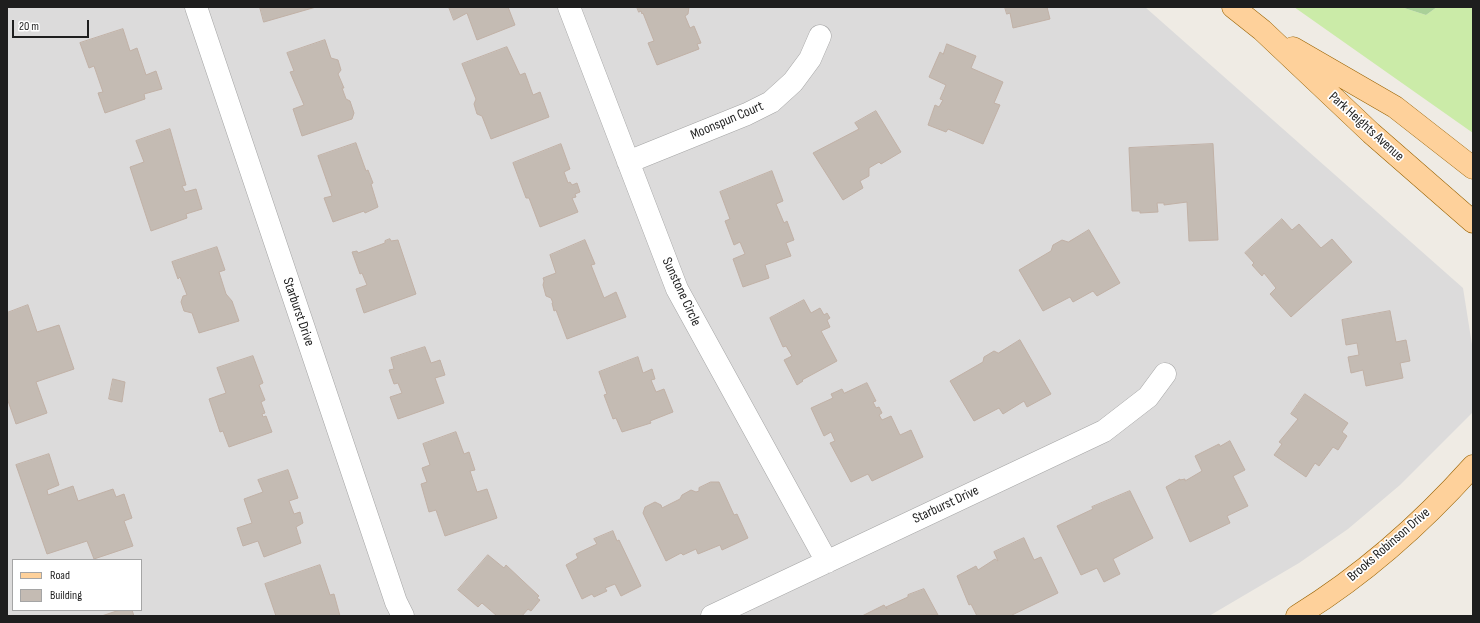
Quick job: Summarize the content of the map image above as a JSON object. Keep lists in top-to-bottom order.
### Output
{
  "streets": {
    "main road": ["Park Heights Avenue", "Brooks Robinson Drive"],
    "street": ["Moonspun Court", "Sunstone Circle", "Starburst Drive"]
  },
  "crossings": [
    ["Moonspun Court", "Sunstone Circle"],
    ["Sunstone Circle", "Starburst Drive"]
  ],
  "legend": ["Road", "Building"],
  "scale_bar": "20 m"
}
